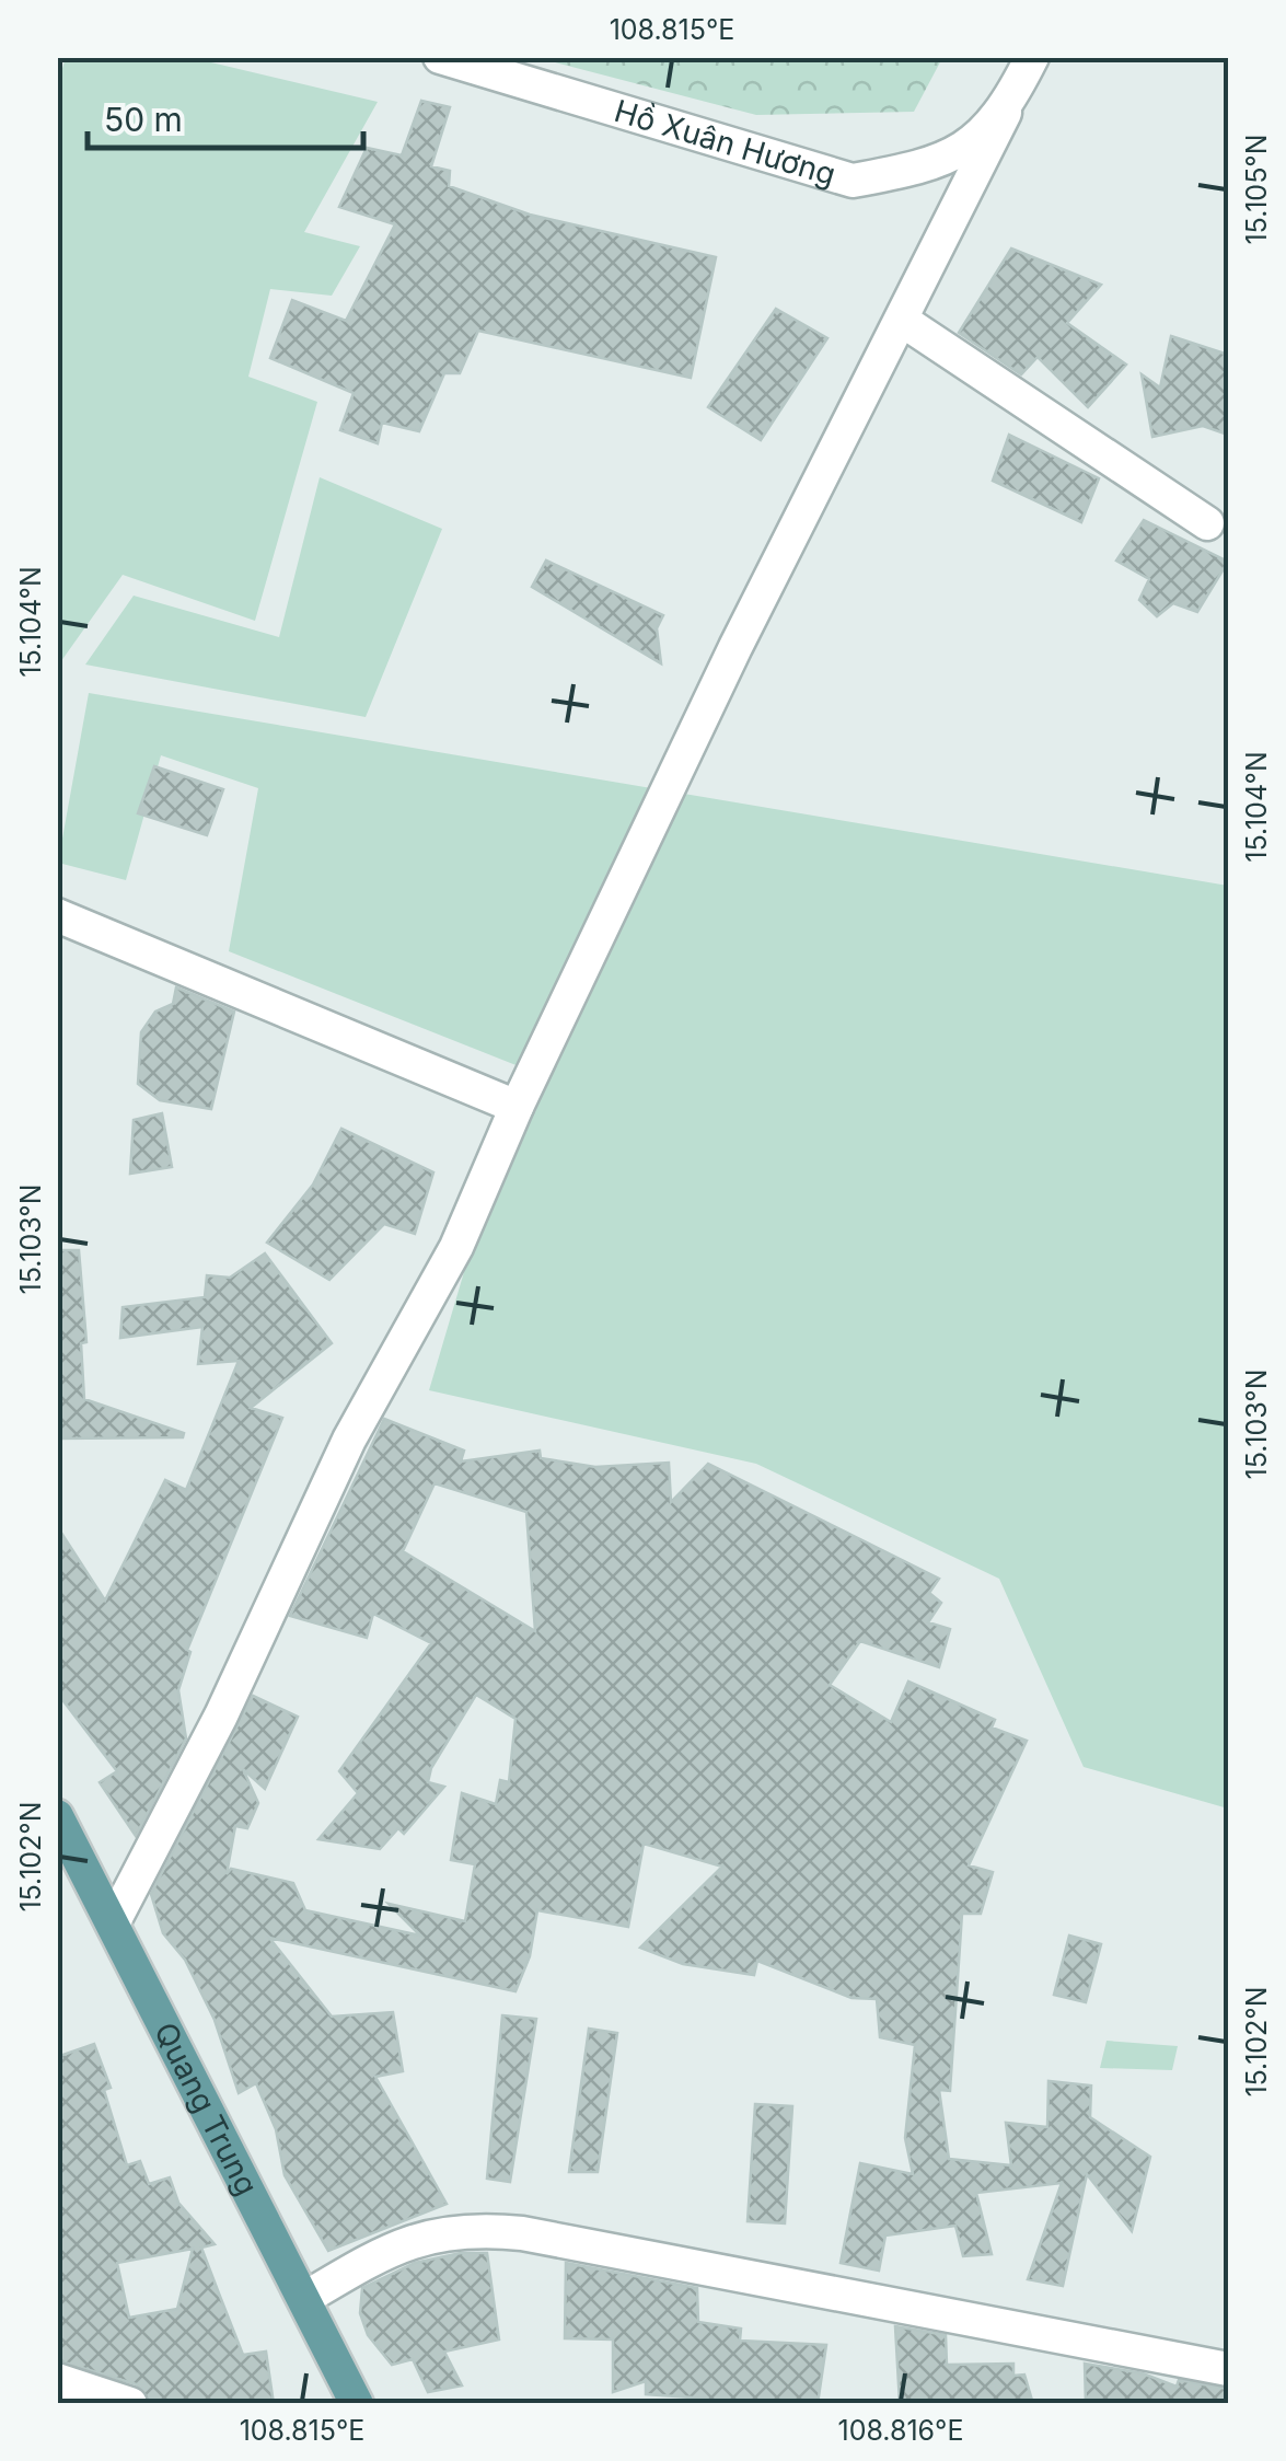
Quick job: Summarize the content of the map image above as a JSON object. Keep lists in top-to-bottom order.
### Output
{
  "streets": {
    "main road": ["Quang Trung"],
    "street": ["Hồ Xuân Hương"]
  },
  "scale_bar": "50 m",
  "coordinates": [
    "108.815°E",
    "15.105°N",
    "15.104°N",
    "15.103°N",
    "15.102°N",
    "108.816°E"
  ]
}
